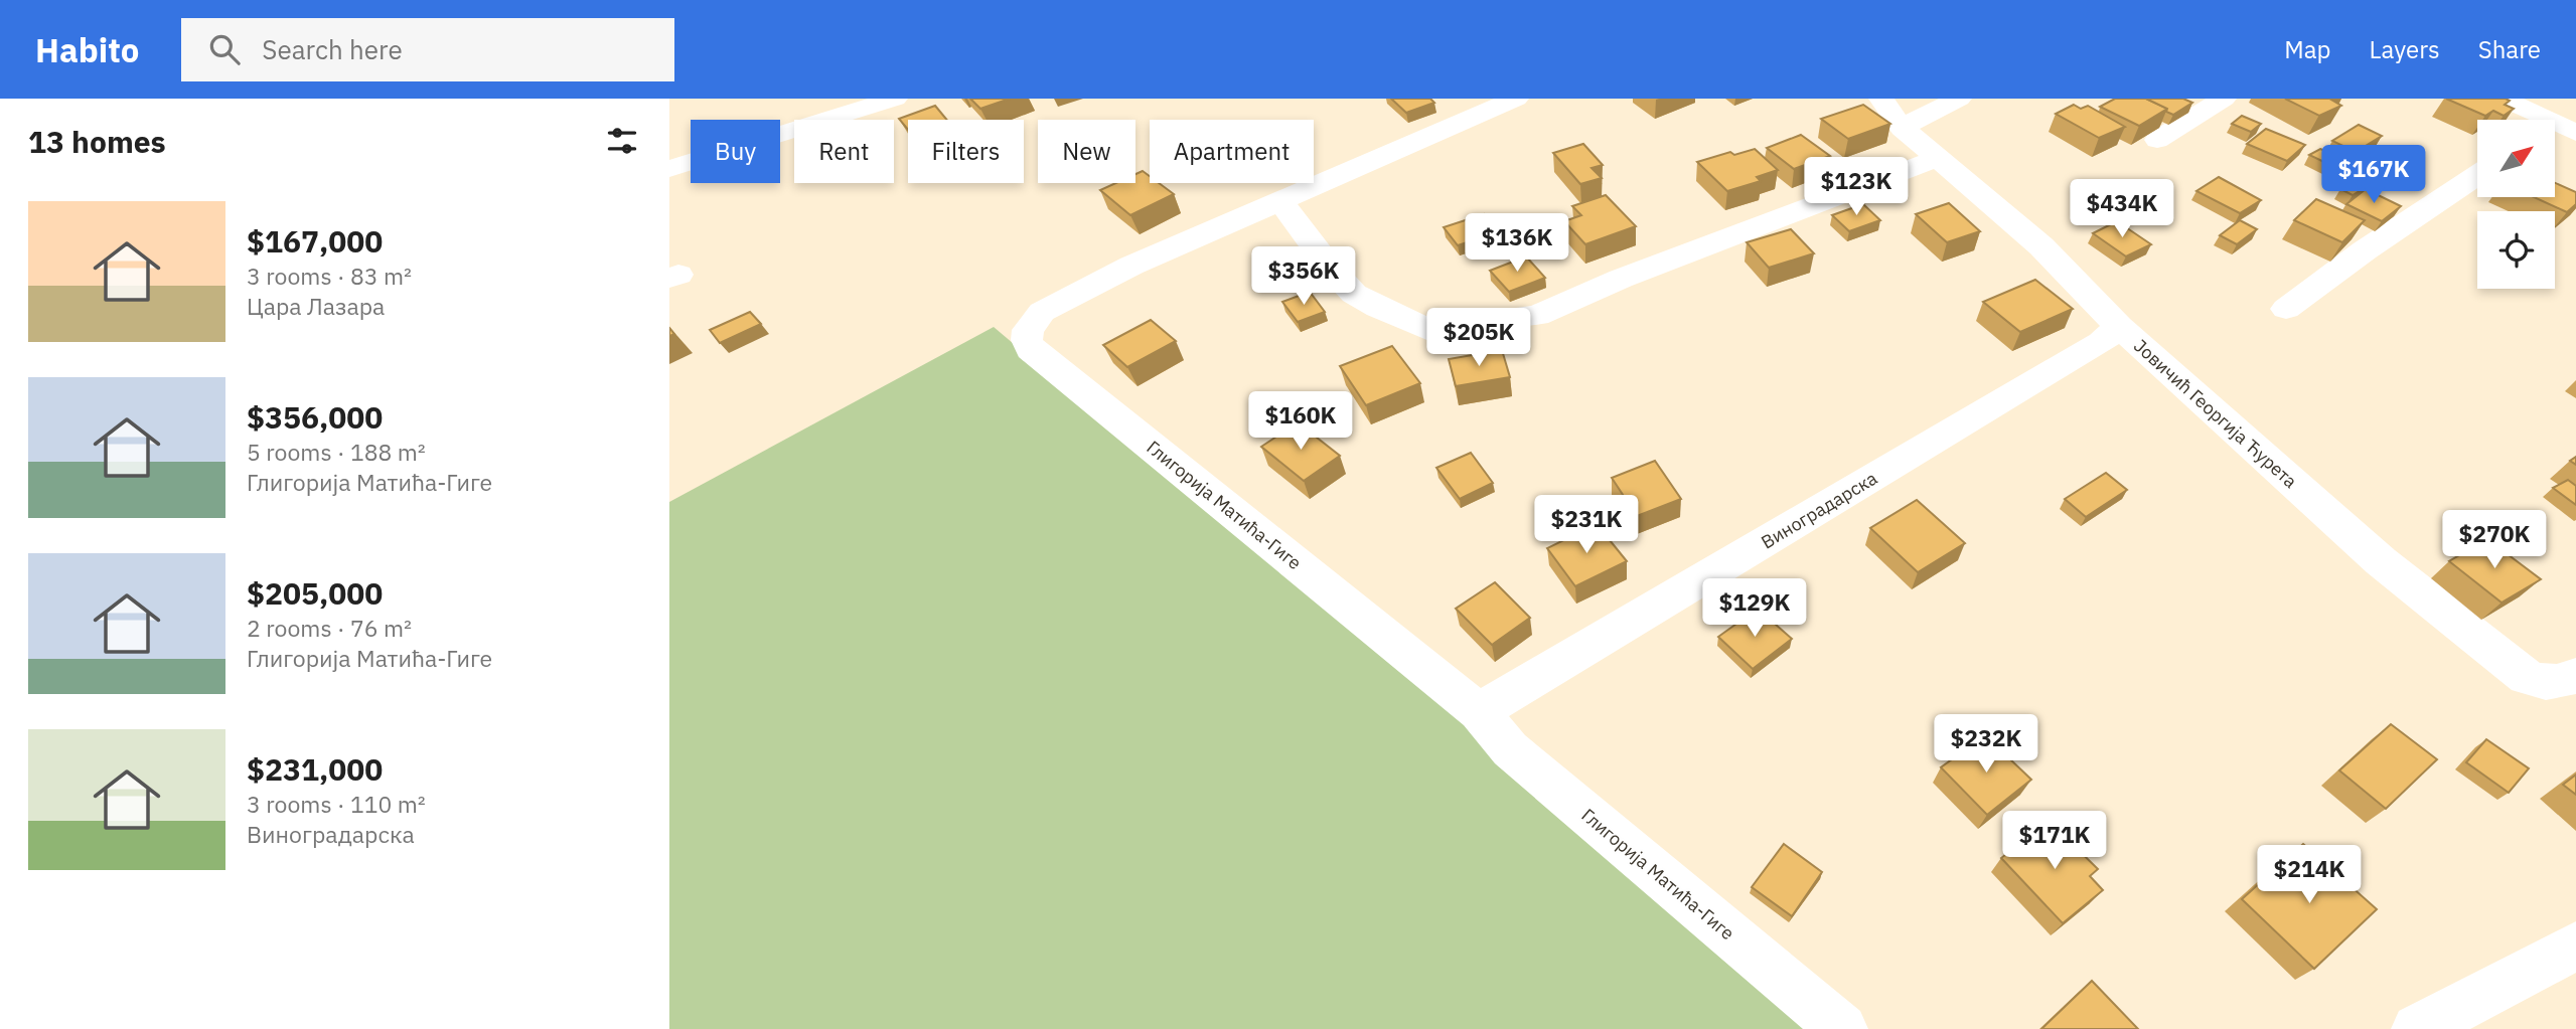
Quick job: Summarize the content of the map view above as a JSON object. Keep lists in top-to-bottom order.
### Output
{
  "streets": {
    "street": ["Јовичић Георгија Ћурета", "Глигорија Матића-Гиге", "Виноградарска"]
  },
  "crossings": [
    ["Јовичић Георгија Ћурета", "Виноградарска"],
    ["Глигорија Матића-Гиге", "Виноградарска"]
  ],
  "north": "top right",
  "page": {
    "header": "Habito",
    "search": "Search here",
    "nav": ["Map", "Layers", "Share"],
    "heading": "13 homes",
    "chip": [
      "Buy",
      "Rent",
      "Filters",
      "New",
      "Apartment"
    ],
    "price": [
      "$167K",
      "$123K",
      "$434K",
      "$136K",
      "$356K",
      "$205K",
      "$160K",
      "$231K",
      "$270K",
      "$129K",
      "$232K",
      "$171K",
      "$214K"
    ],
    "list": [
      {
        "name": "$167,000",
        "note": "3 rooms · 83 m² · Цара Лазара"
      },
      {
        "name": "$356,000",
        "note": "5 rooms · 188 m² · Глигорија Матића-Гиге"
      },
      {
        "name": "$205,000",
        "note": "2 rooms · 76 m² · Глигорија Матића-Гиге"
      },
      {
        "name": "$231,000",
        "note": "3 rooms · 110 m² · Виноградарска"
      }
    ]
  }
}
